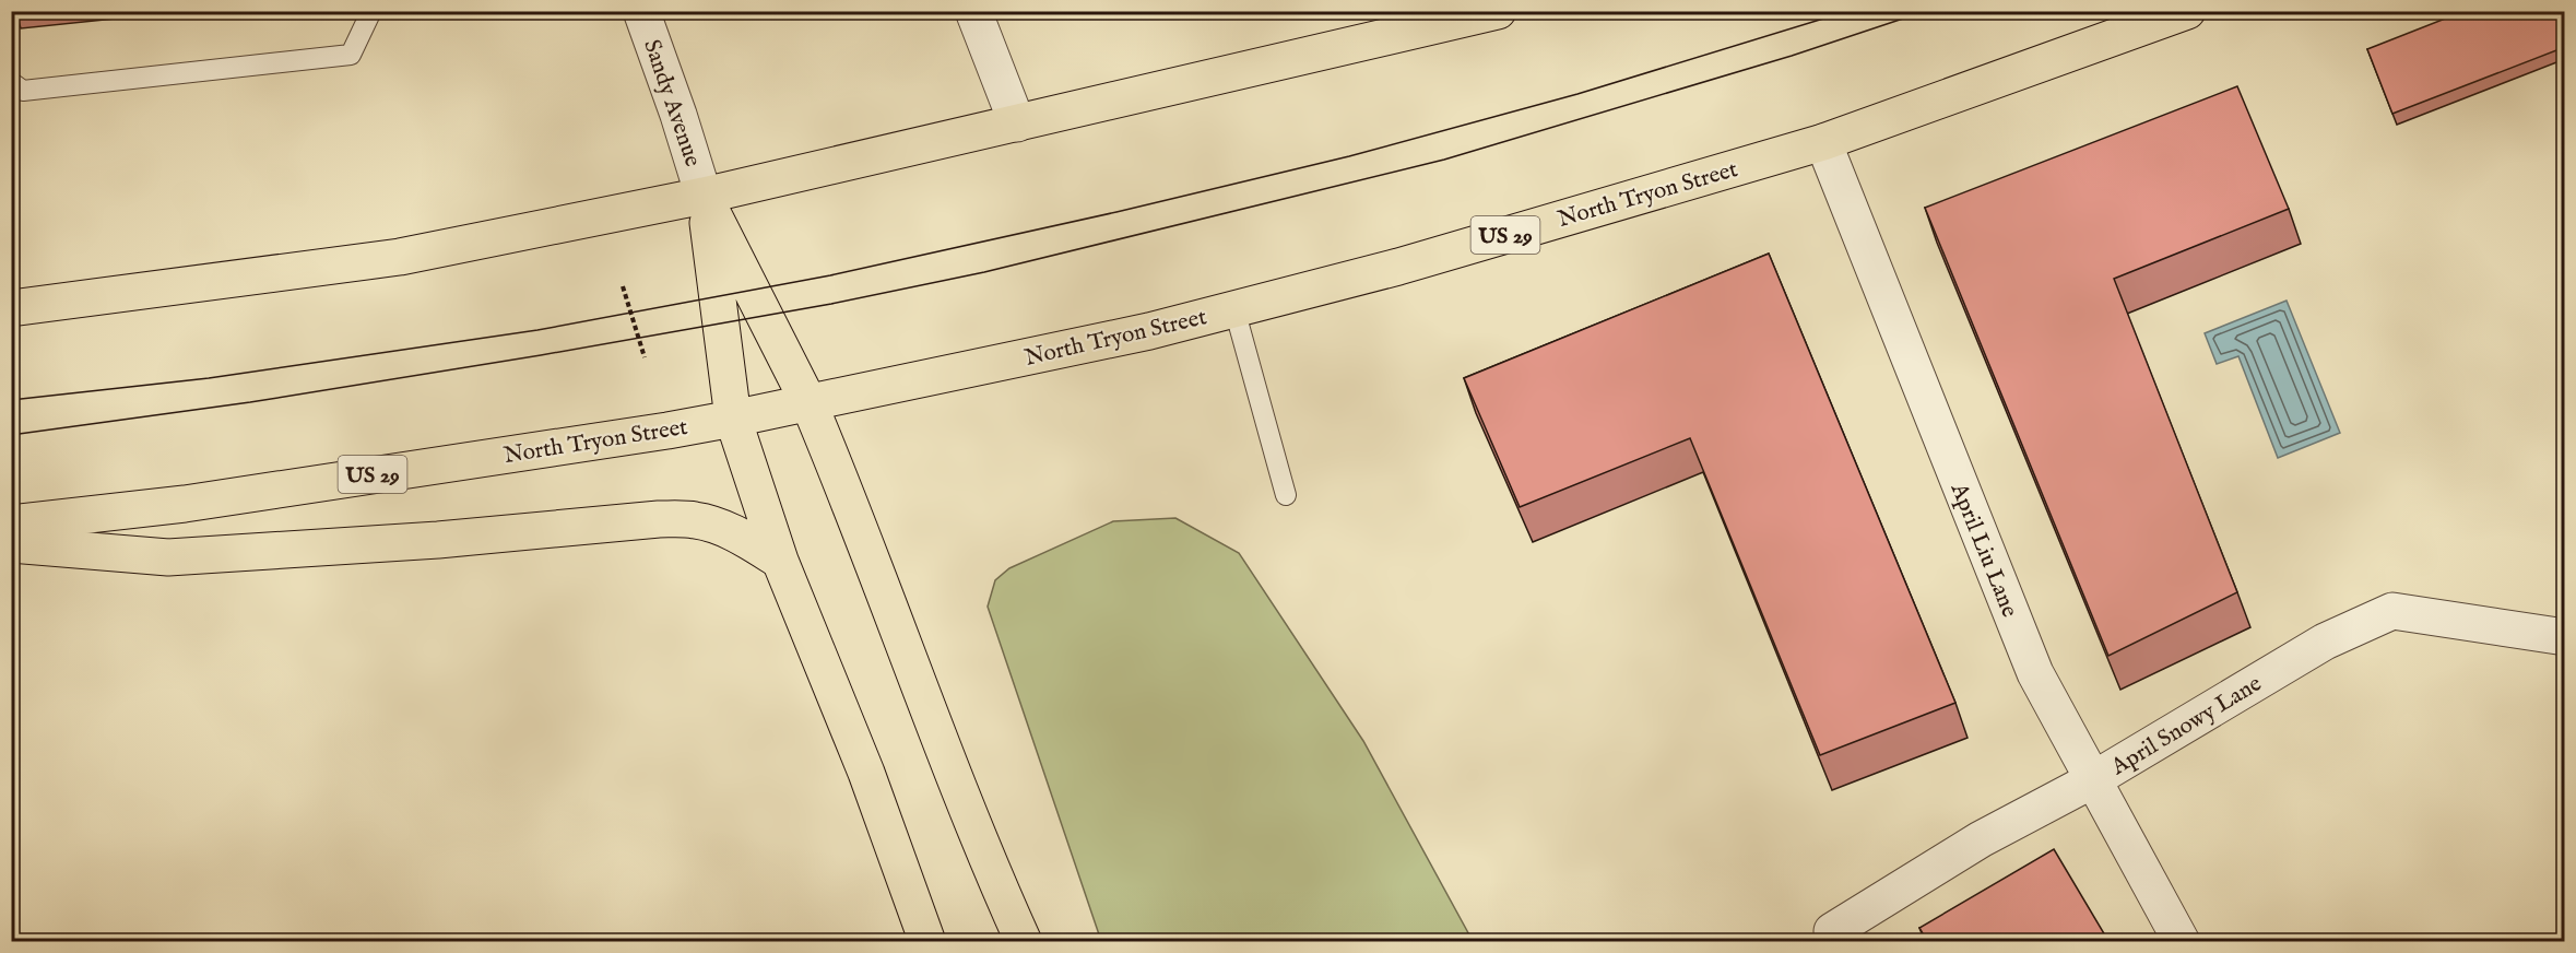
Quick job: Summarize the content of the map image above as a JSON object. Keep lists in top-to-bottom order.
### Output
{
  "streets": {
    "main road": ["North Tryon Street", "US 29"],
    "street": ["Sandy Avenue", "April Liu Lane", "April Snowy Lane"]
  },
  "crossings": [
    ["North Tryon Street", "April Liu Lane"],
    ["April Liu Lane", "April Snowy Lane"]
  ]
}
